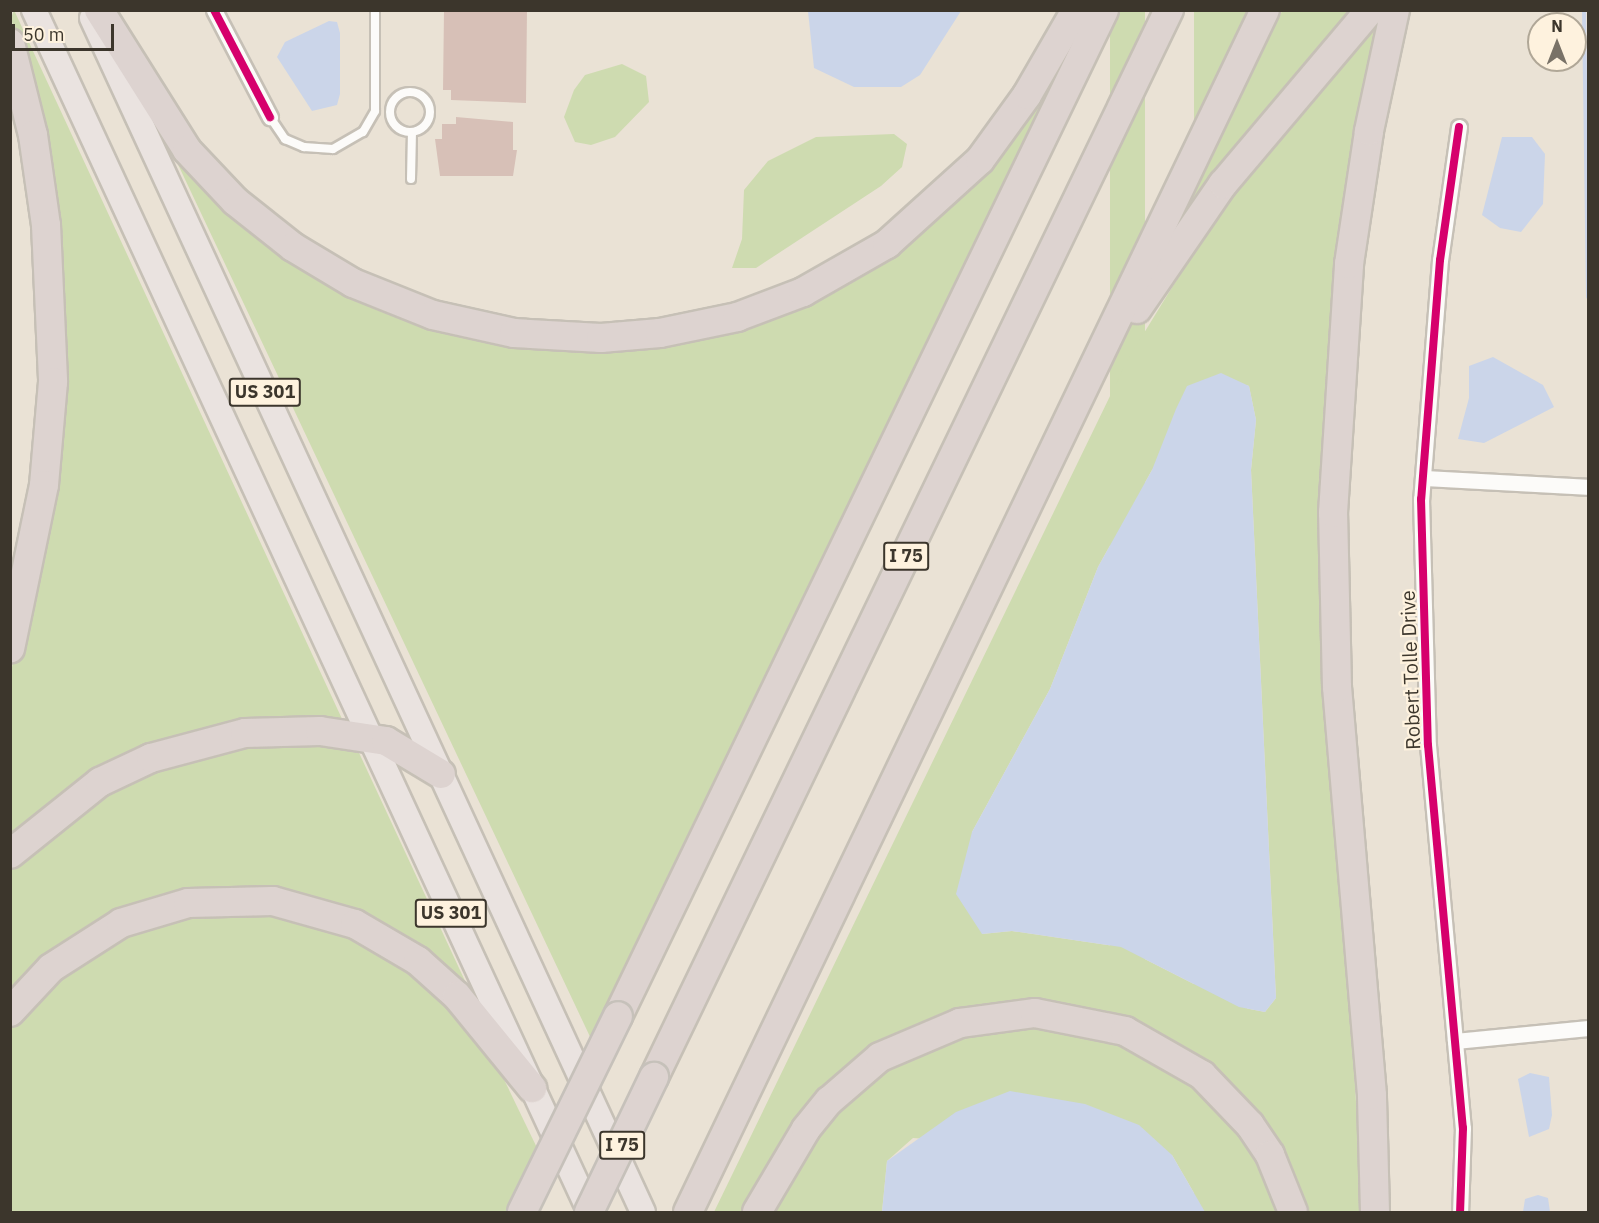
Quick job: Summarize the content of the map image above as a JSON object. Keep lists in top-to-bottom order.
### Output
{
  "streets": {
    "highway": ["I 75"],
    "main road": ["US 301"],
    "street": ["Robert Tolle Drive"]
  },
  "crossings": [
    ["US 301", "I 75"]
  ],
  "scale_bar": "50 m",
  "north": "top"
}
